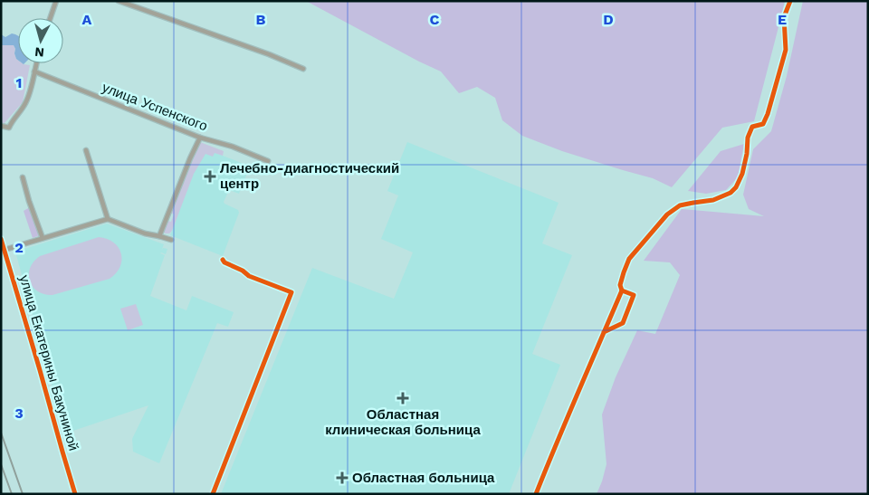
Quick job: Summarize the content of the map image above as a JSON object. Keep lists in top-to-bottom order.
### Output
{
  "streets": {
    "street": ["улица Успенского", "улица Екатерины Бакуниной"]
  },
  "places": {
    "health": ["Лечебно-диагностический центр", "Областная клиническая больница", "Областная больница"]
  },
  "north": "bottom",
  "grid": {
    "columns": [
      "A",
      "B",
      "C",
      "D",
      "E"
    ],
    "rows": ["1", "2", "3"]
  }
}
